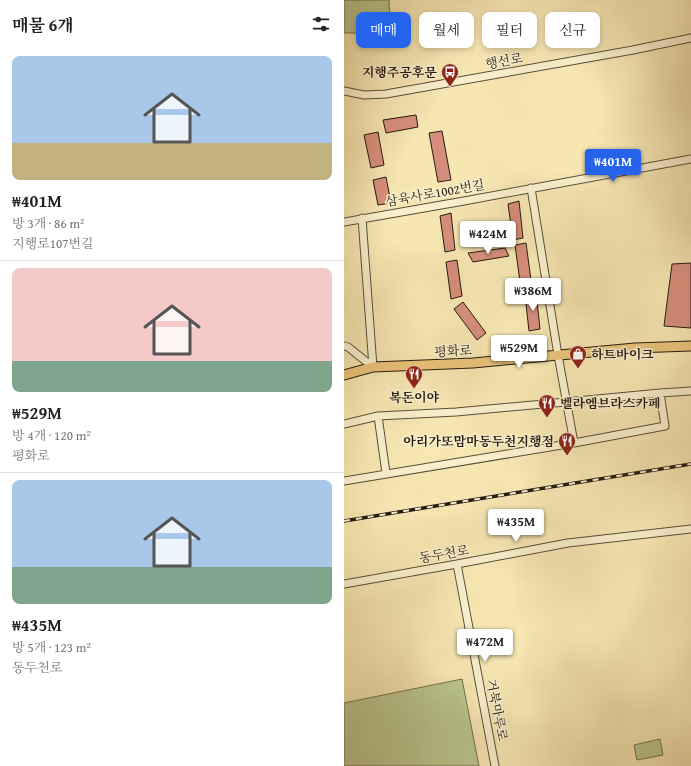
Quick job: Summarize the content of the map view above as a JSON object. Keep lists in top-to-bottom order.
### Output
{
  "streets": {
    "main road": ["평화로"],
    "street": [
      "행선로",
      "삼육사로1002번길",
      "동두천로",
      "거북마루로"
    ]
  },
  "crossings": [
    ["동두천로", "거북마루로"]
  ],
  "places": {
    "bus stop": ["지행주공후문"],
    "shop": ["하트바이크"],
    "restaurant": ["복돈이야", "벨라엠브라스카페", "아리가또맘마동두천지행점"]
  },
  "page": {
    "heading": "매물 6개",
    "chip": [
      "매매",
      "월세",
      "필터",
      "신규"
    ],
    "list": [
      {
        "name": "₩401M",
        "note": "방 3개 · 86 m² · 지행로107번길"
      },
      {
        "name": "₩529M",
        "note": "방 4개 · 120 m² · 평화로"
      },
      {
        "name": "₩435M",
        "note": "방 5개 · 123 m² · 동두천로"
      }
    ],
    "price": [
      "₩401M",
      "₩424M",
      "₩386M",
      "₩529M",
      "₩435M",
      "₩472M"
    ]
  }
}
